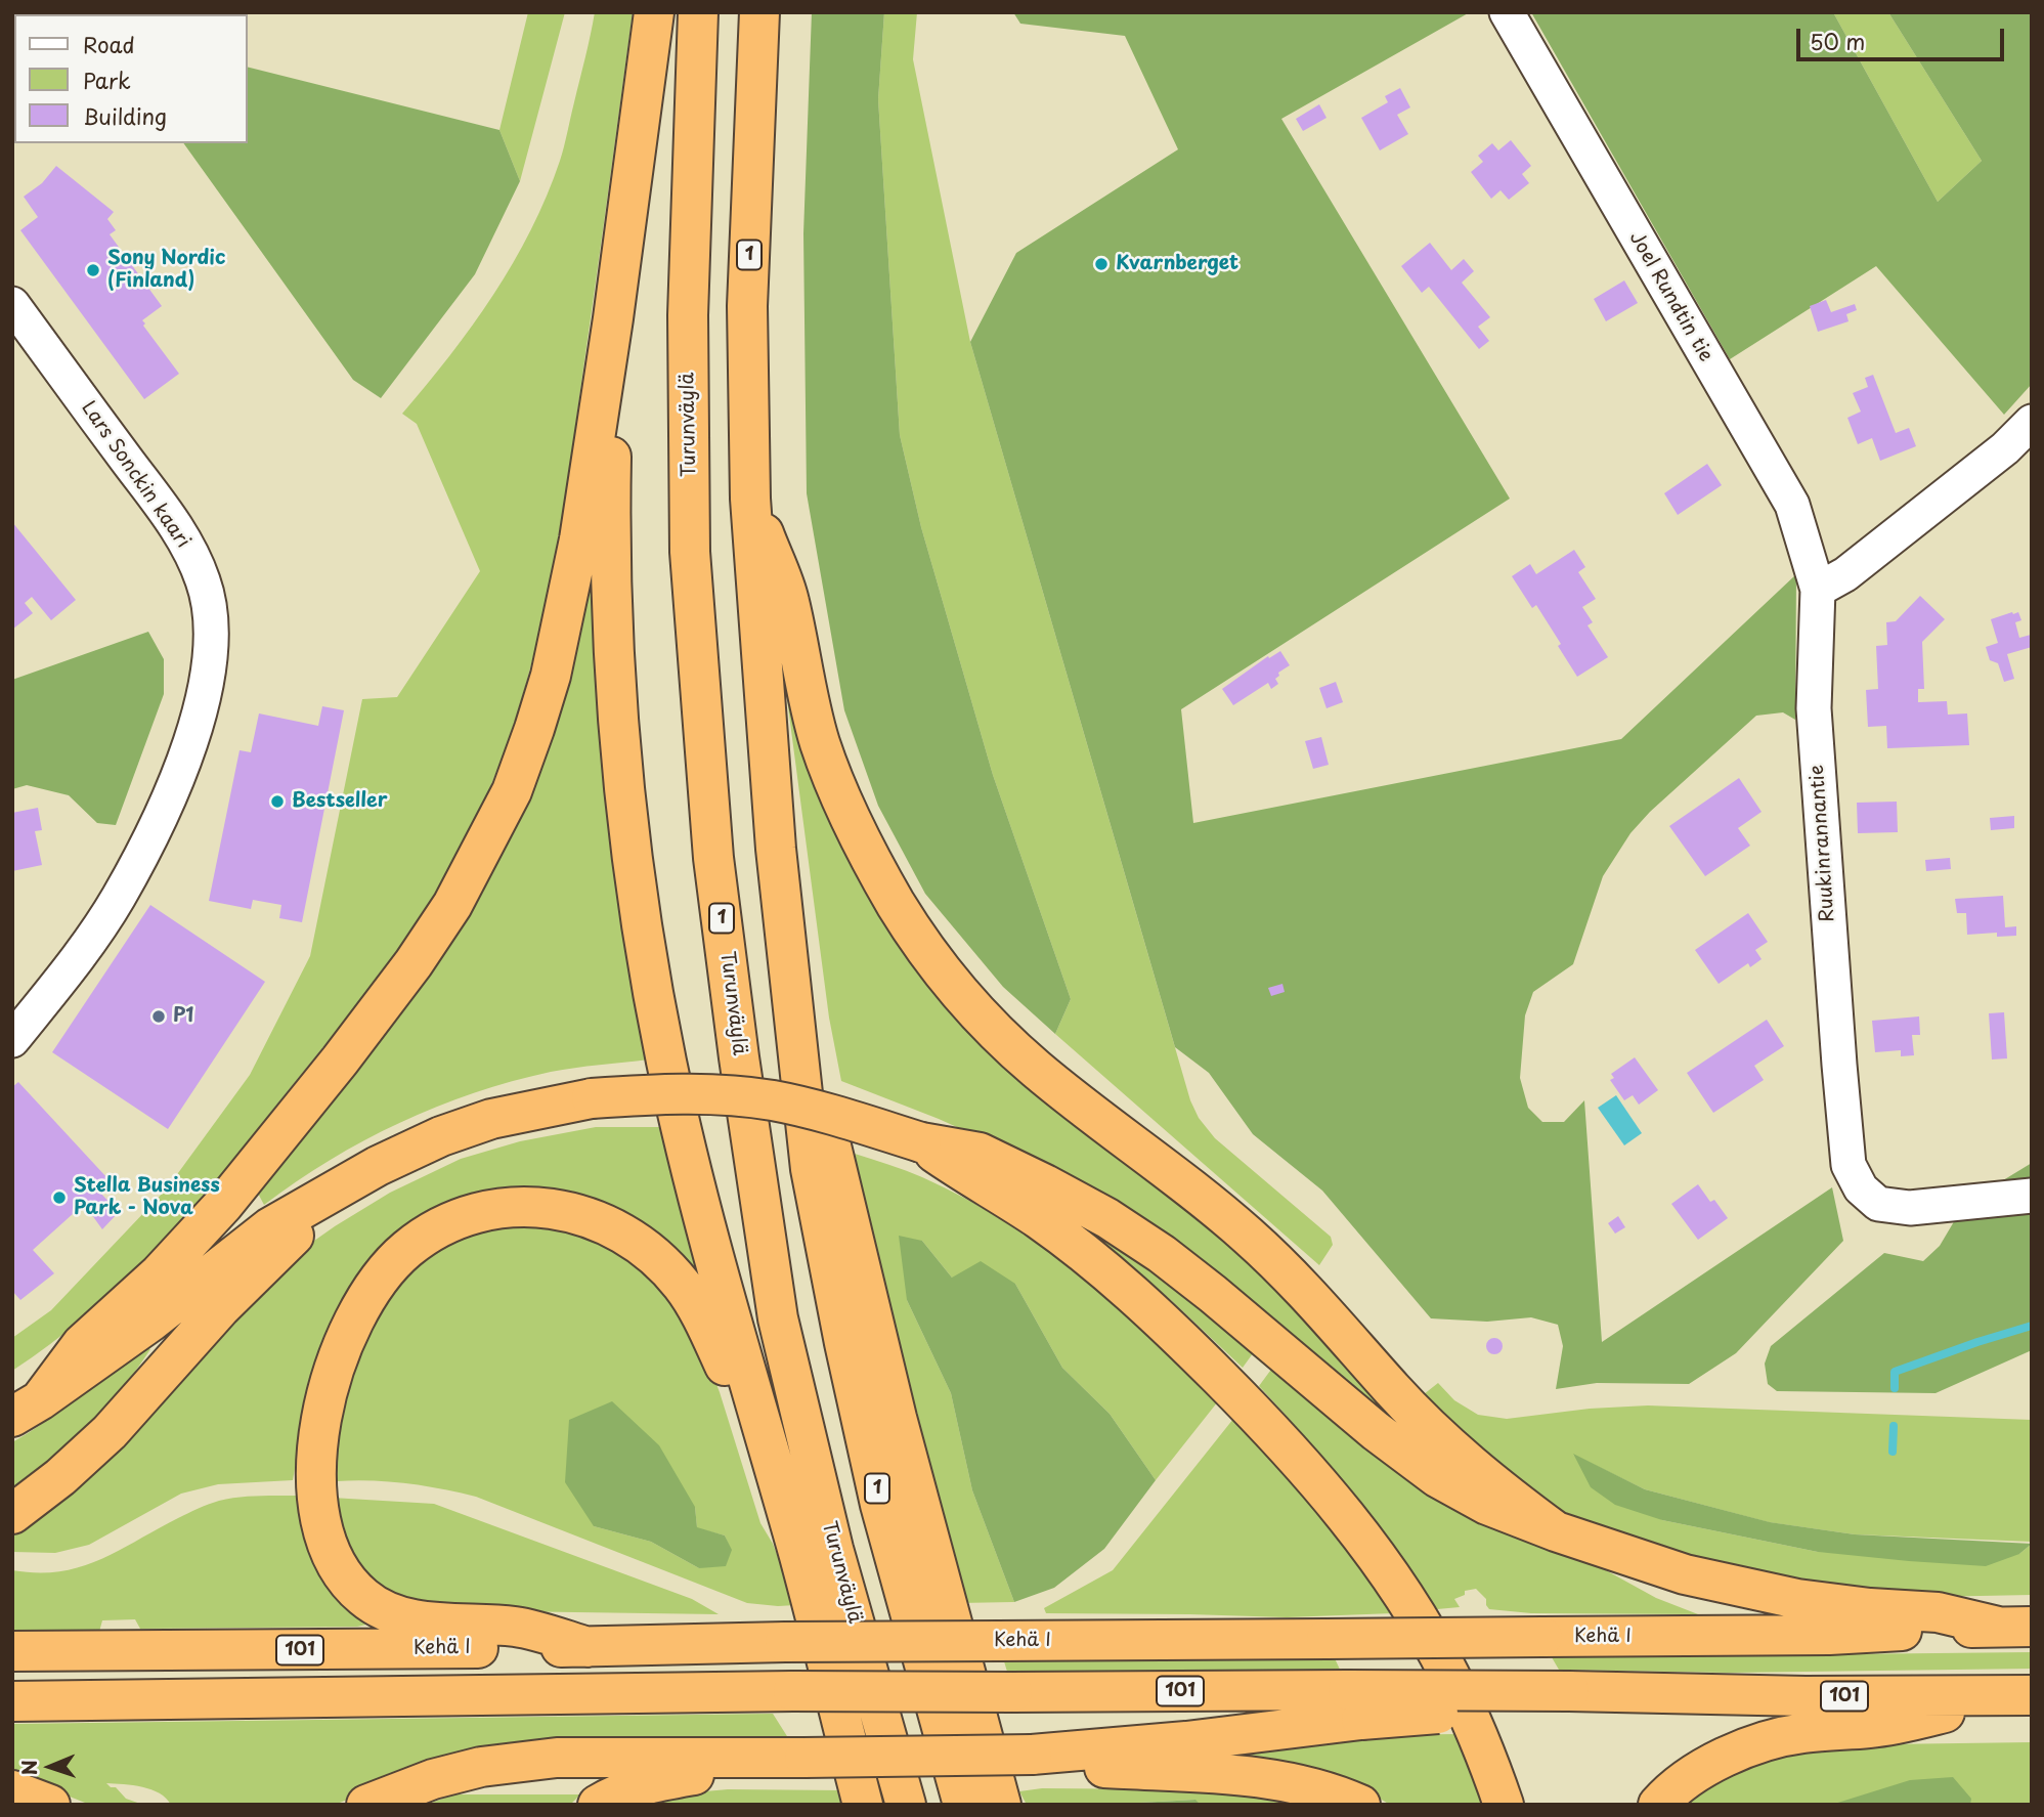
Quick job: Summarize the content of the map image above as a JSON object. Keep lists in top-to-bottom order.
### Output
{
  "streets": {
    "highway": [
      "1",
      "Turunväylä",
      "Kehä I",
      "101"
    ],
    "street": ["Joel Rundtin tie", "Lars Sonckin kaari", "Ruukinrannantie"]
  },
  "crossings": [
    ["Joel Rundtin tie", "Ruukinrannantie"]
  ],
  "places": [
    "Kvarnberget",
    "Sony Nordic (Finland)",
    "Bestseller",
    "P1",
    "Stella Business Park - Nova"
  ],
  "legend": ["Road", "Park", "Building"],
  "scale_bar": "50 m",
  "north": "left"
}
